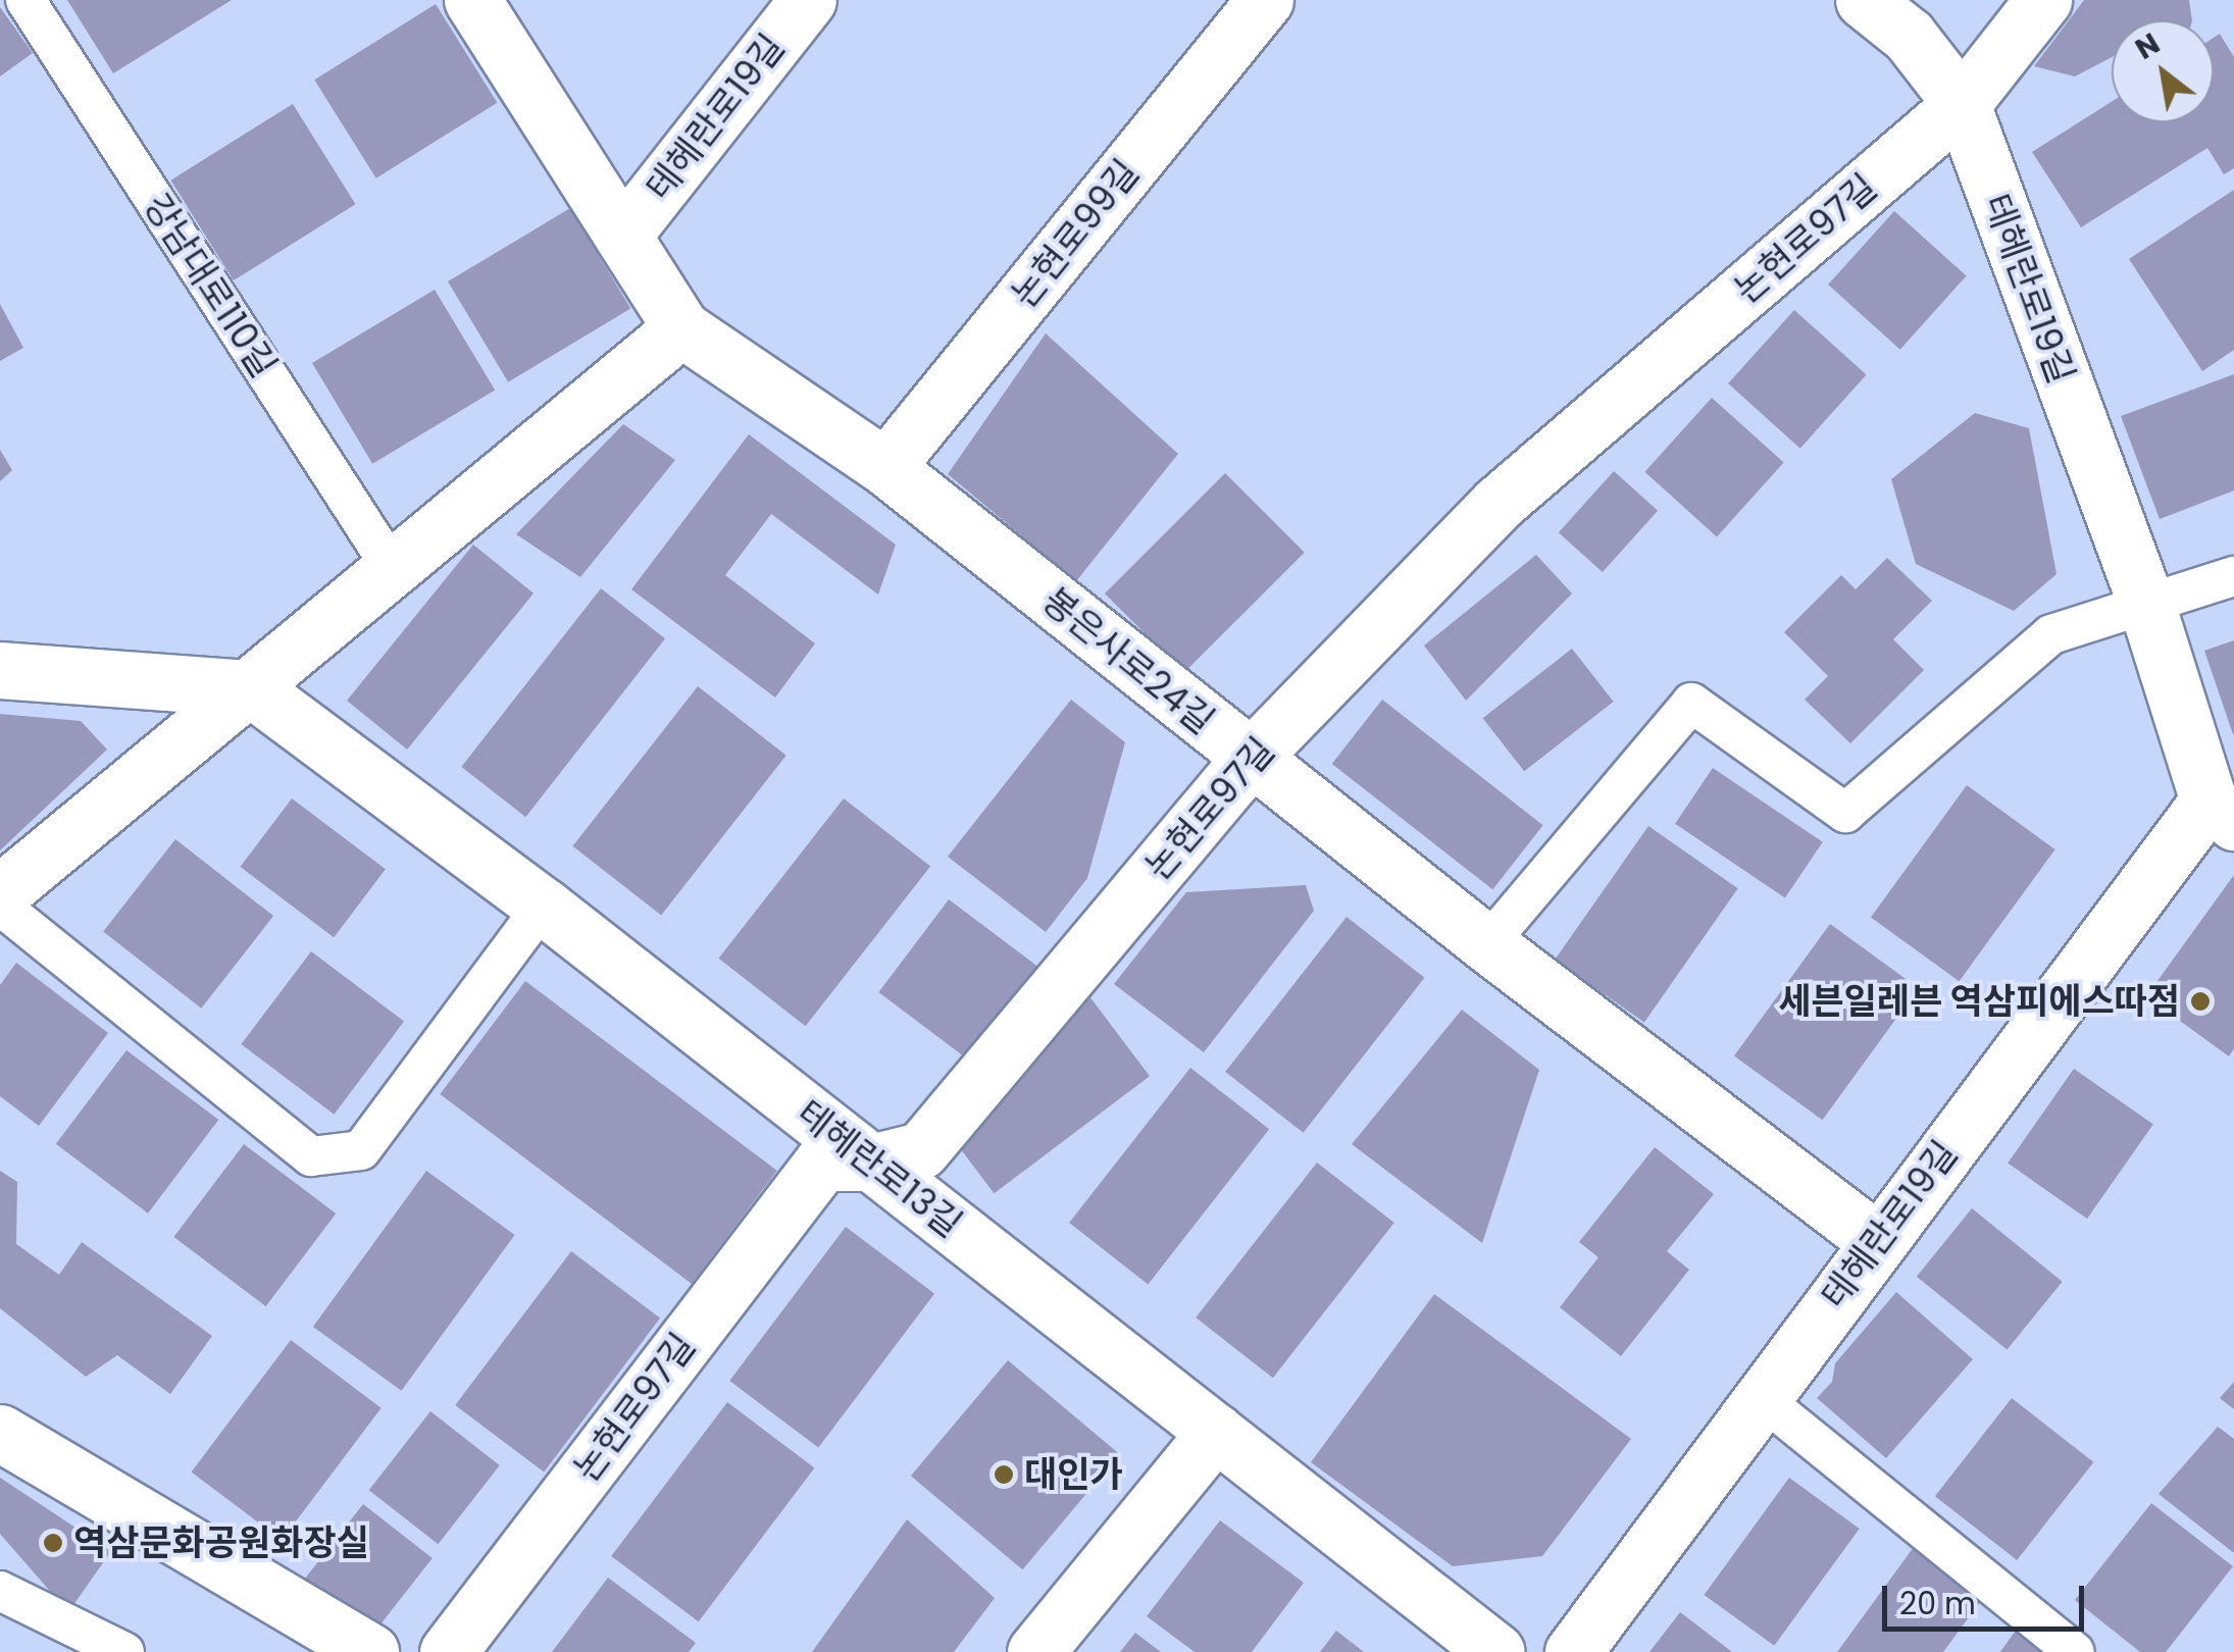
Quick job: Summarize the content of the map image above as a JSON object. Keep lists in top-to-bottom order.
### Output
{
  "streets": {
    "street": [
      "테헤란로19길",
      "논현로99길",
      "논현로97길",
      "봉은사로24길",
      "테헤란로13길"
    ],
    "lane": ["강남대로110길"]
  },
  "crossings": [
    ["테헤란로19길", "논현로97길"],
    ["테헤란로19길", "봉은사로24길"],
    ["논현로99길", "봉은사로24길"],
    ["논현로97길", "봉은사로24길"],
    ["논현로97길", "테헤란로13길"]
  ],
  "places": ["세븐일레븐 역삼피에스따점", "대인가", "역삼문화공원화장실"],
  "scale_bar": "20 m",
  "north": "top left"
}
